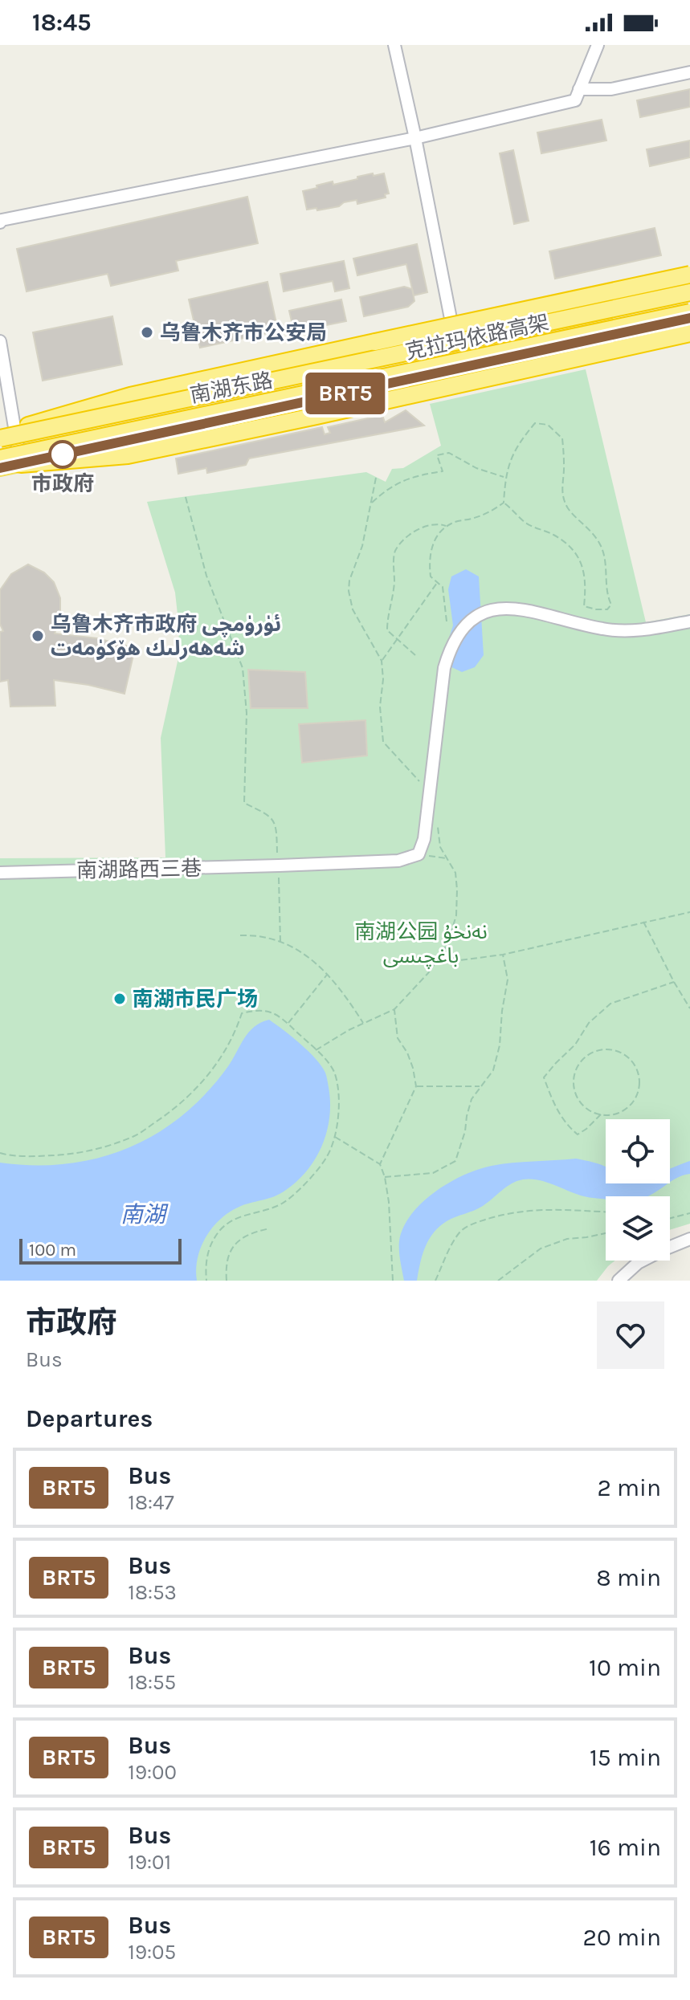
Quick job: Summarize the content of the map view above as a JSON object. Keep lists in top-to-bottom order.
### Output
{
  "streets": {
    "highway": ["克拉玛依路高架"],
    "main road": ["南湖东路"],
    "street": ["南湖路西三巷"]
  },
  "crossings": [
    ["克拉玛依路高架", "南湖东路"]
  ],
  "water": ["南湖"],
  "parks": ["南湖公园 نەنخۇ باغچىسى"],
  "places": [
    "乌鲁木齐市公安局",
    "市政府",
    "乌鲁木齐市政府 ئۈرۈمچى شەھەرلىك ھۆكۈمەت",
    "南湖市民广场"
  ],
  "lines": ["bus line BRT5"],
  "scale_bar": "100 m",
  "page": {
    "status": "18:45",
    "on_map": "BRT5",
    "scale": "100 m",
    "heading": [
      ["市政府", "Bus"],
      "Departures"
    ],
    "list": [
      {
        "mark": "BRT5",
        "name": "Bus",
        "note": "18:47",
        "value": "2 min"
      },
      {
        "mark": "BRT5",
        "name": "Bus",
        "note": "18:53",
        "value": "8 min"
      },
      {
        "mark": "BRT5",
        "name": "Bus",
        "note": "18:55",
        "value": "10 min"
      },
      {
        "mark": "BRT5",
        "name": "Bus",
        "note": "19:00",
        "value": "15 min"
      },
      {
        "mark": "BRT5",
        "name": "Bus",
        "note": "19:01",
        "value": "16 min"
      },
      {
        "mark": "BRT5",
        "name": "Bus",
        "note": "19:05",
        "value": "20 min"
      }
    ]
  }
}
